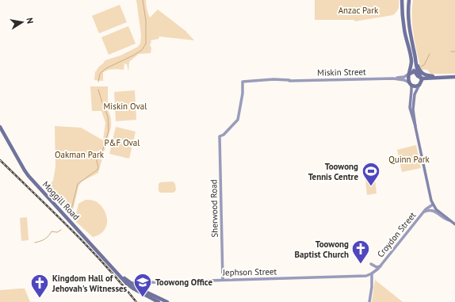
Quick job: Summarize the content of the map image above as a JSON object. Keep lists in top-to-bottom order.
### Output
{
  "streets": {
    "highway": ["Moggill Road"],
    "main road": [
      "Miskin Street",
      "Sherwood Road",
      "Croydon Street",
      "Jephson Street"
    ]
  },
  "crossings": [
    ["Miskin Street", "Sherwood Road"],
    ["Moggill Road", "Jephson Street"],
    ["Sherwood Road", "Jephson Street"],
    ["Croydon Street", "Jephson Street"]
  ],
  "parks": [
    "Anzac Park",
    "Miskin Oval",
    "P&F Oval",
    "Oakman Park",
    "Quinn Park"
  ],
  "places": {
    "sports": ["Toowong Tennis Centre"],
    "church": ["Toowong Baptist Church", "Kingdom Hall of Jehovah's Witnesses"],
    "school or university": ["Toowong Office"]
  },
  "north": "right"
}
